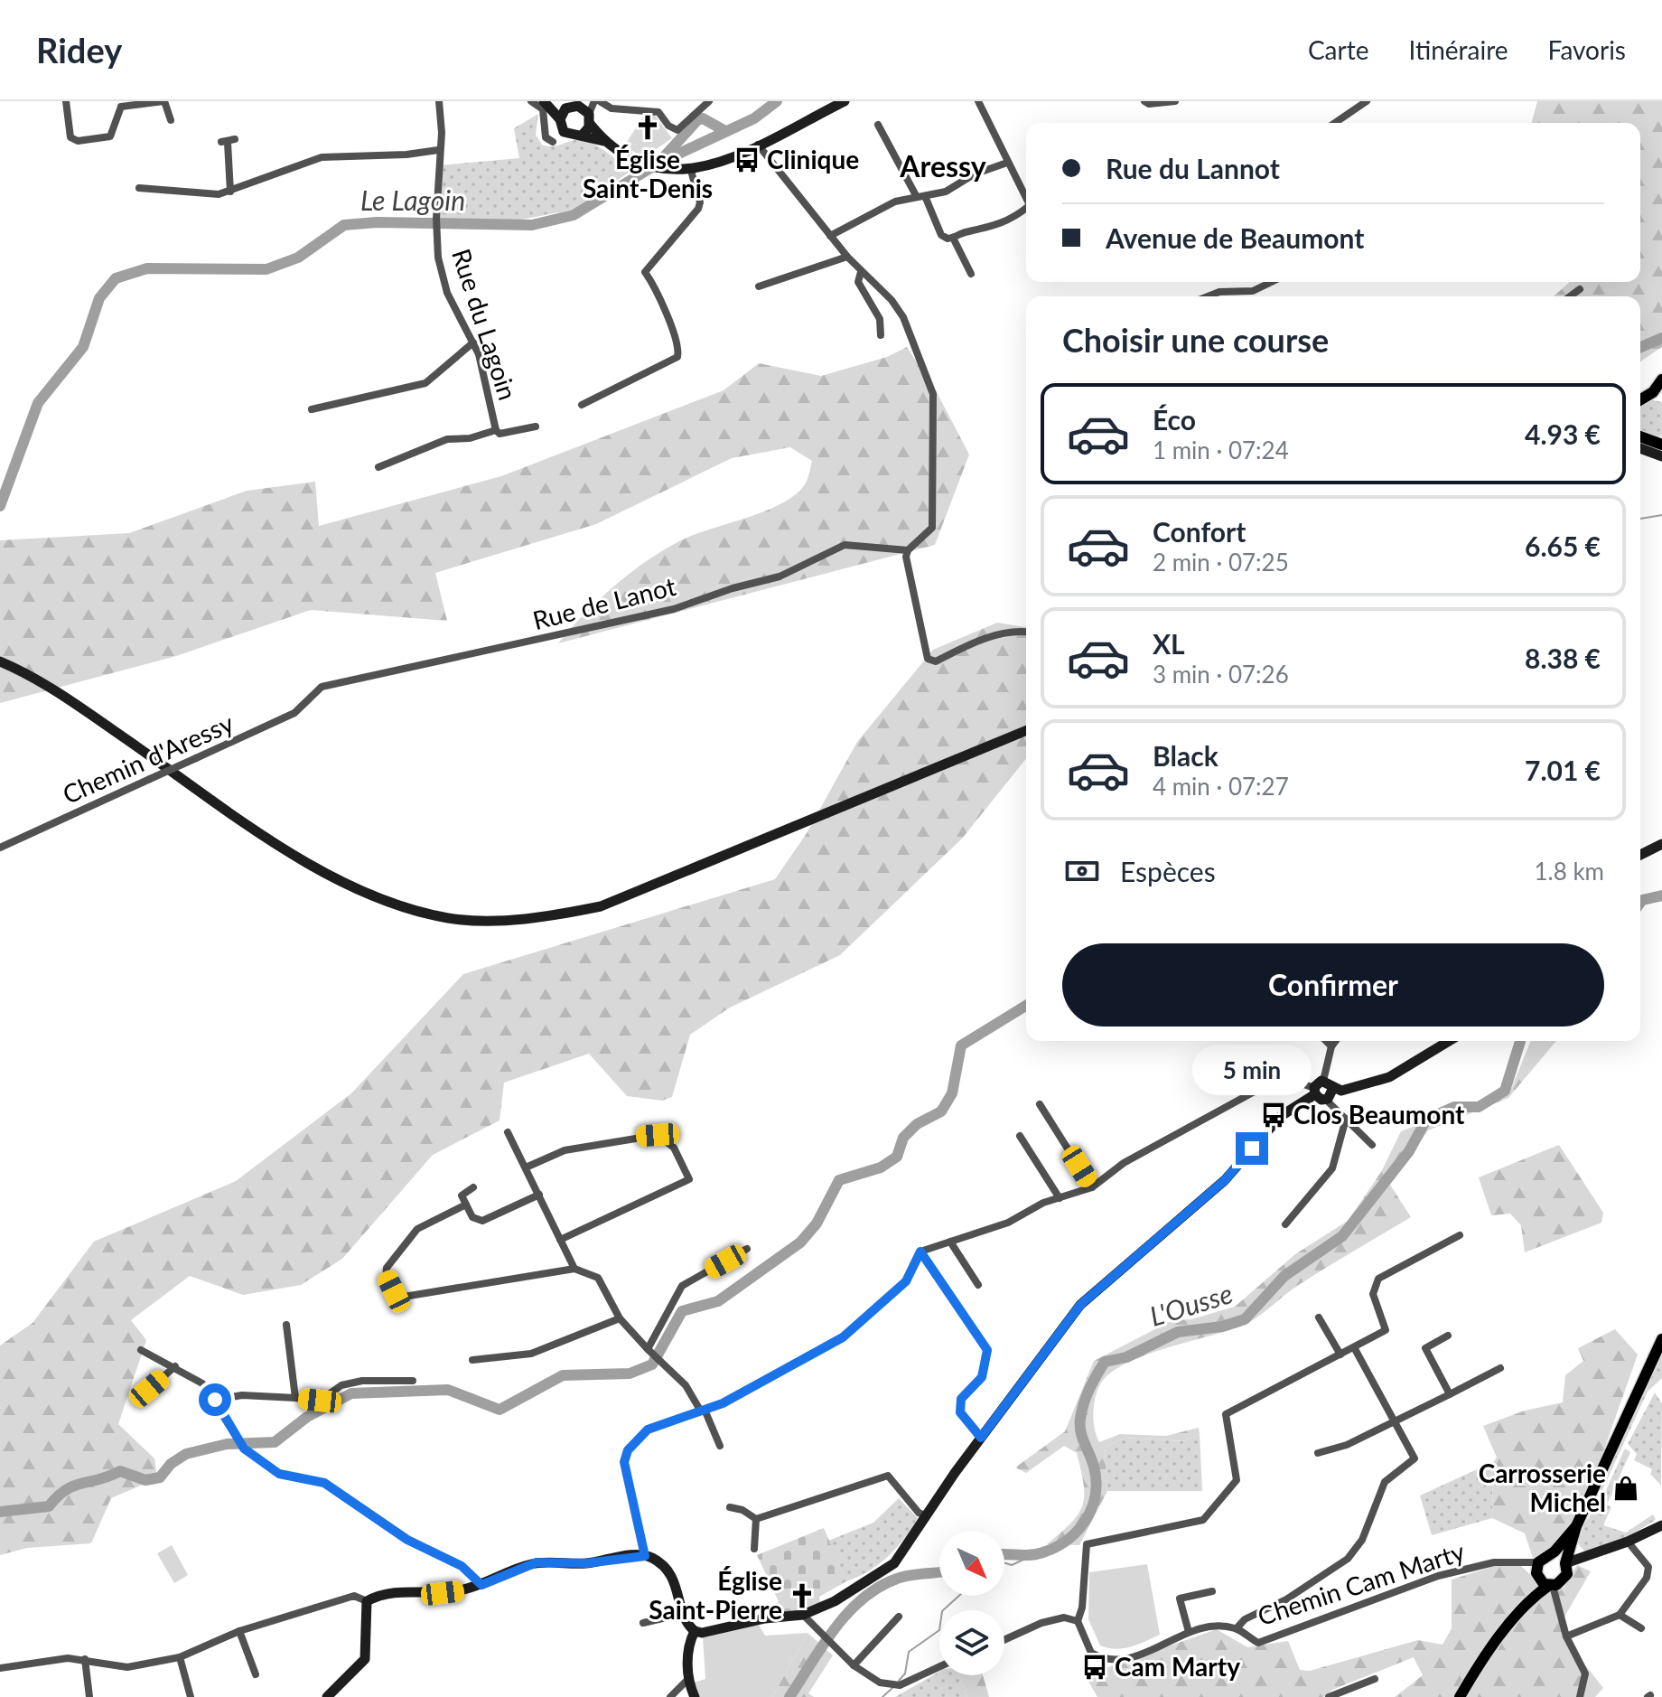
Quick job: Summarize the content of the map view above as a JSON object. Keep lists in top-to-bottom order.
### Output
{
  "streets": {
    "street": [
      "Rue du Lagoin",
      "Rue de Lanot",
      "Chemin d'Aressy",
      "Chemin Cam Marty"
    ]
  },
  "crossings": [
    ["Rue de Lanot", "Chemin d'Aressy"]
  ],
  "districts": ["Aressy"],
  "water": ["Le Lagoin", "L'Ousse"],
  "places": {
    "church": ["Église Saint-Denis", "Église Saint-Pierre"],
    "bus stop": ["Clinique", "Clos Beaumont", "Cam Marty"],
    "shop": ["Carrosserie Michel"]
  },
  "north": "bottom right",
  "page": {
    "header": "Ridey",
    "nav": ["Carte", "Itinéraire", "Favoris"],
    "banner": ["Rue du Lannot", "Avenue de Beaumont"],
    "heading": "Choisir une course",
    "list": [
      {
        "name": "Éco",
        "note": "1 min · 07:24",
        "value": "4.93 €"
      },
      {
        "name": "Confort",
        "note": "2 min · 07:25",
        "value": "6.65 €"
      },
      {
        "name": "XL",
        "note": "3 min · 07:26",
        "value": "8.38 €"
      },
      {
        "name": "Black",
        "note": "4 min · 07:27",
        "value": "7.01 €"
      }
    ],
    "pay": ["Espèces", "1.8 km"],
    "buttons": "Confirmer",
    "bubble": "5 min"
  }
}
